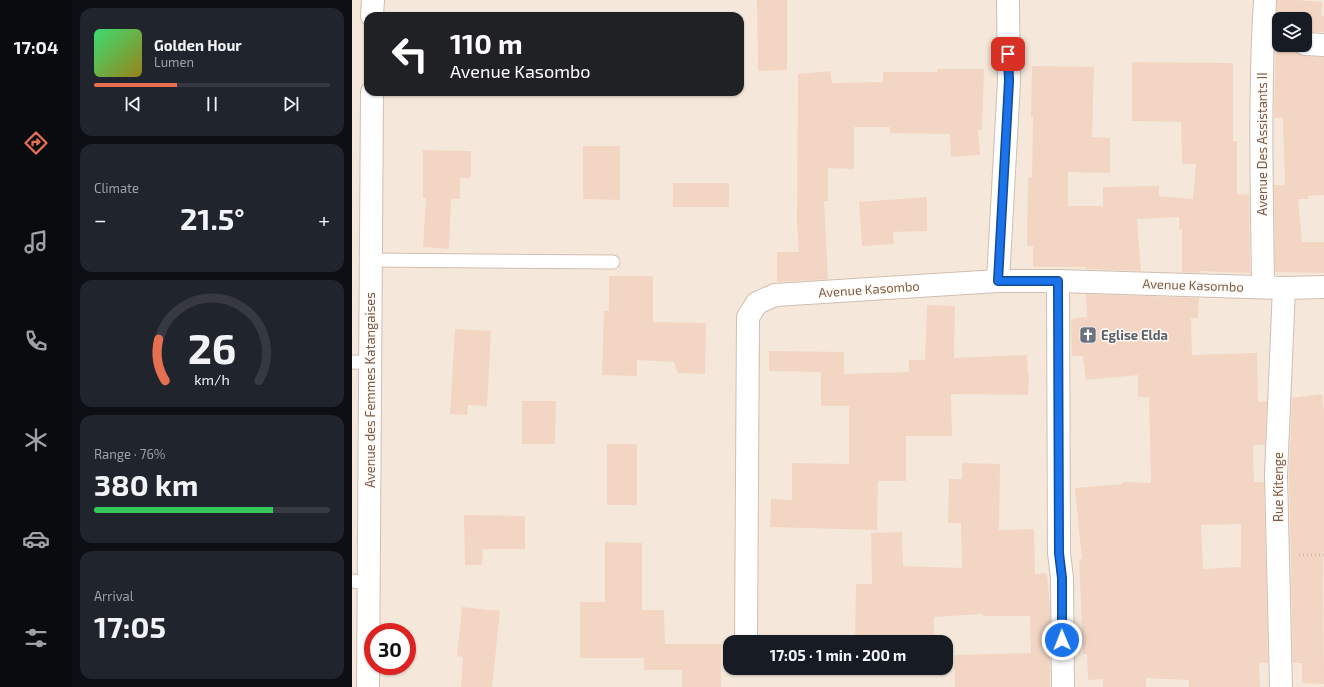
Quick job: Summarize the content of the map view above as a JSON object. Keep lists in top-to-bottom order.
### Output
{
  "streets": {
    "street": [
      "Avenue Des Assistants II",
      "Avenue Kasombo",
      "Avenue des Femmes Katangaises",
      "Rue Kitenge"
    ]
  },
  "crossings": [
    ["Avenue Des Assistants II", "Avenue Kasombo"],
    ["Avenue Des Assistants II", "Rue Kitenge"],
    ["Avenue Kasombo", "Rue Kitenge"]
  ],
  "places": {
    "church": ["Eglise Elda"]
  },
  "page": {
    "tabs": "17:04",
    "turn": ["110 m", "Avenue Kasombo"],
    "song": ["Golden Hour", "Lumen"],
    "tile": [
      "Climate",
      ["Range · 76%", "380 km"],
      ["Arrival", "17:05"]
    ],
    "heat": ["−", "21.5°", "+"],
    "limit": "30",
    "trip": "17:05 · 1 min · 200 m",
    "gauge": ["26", "km/h"]
  }
}
